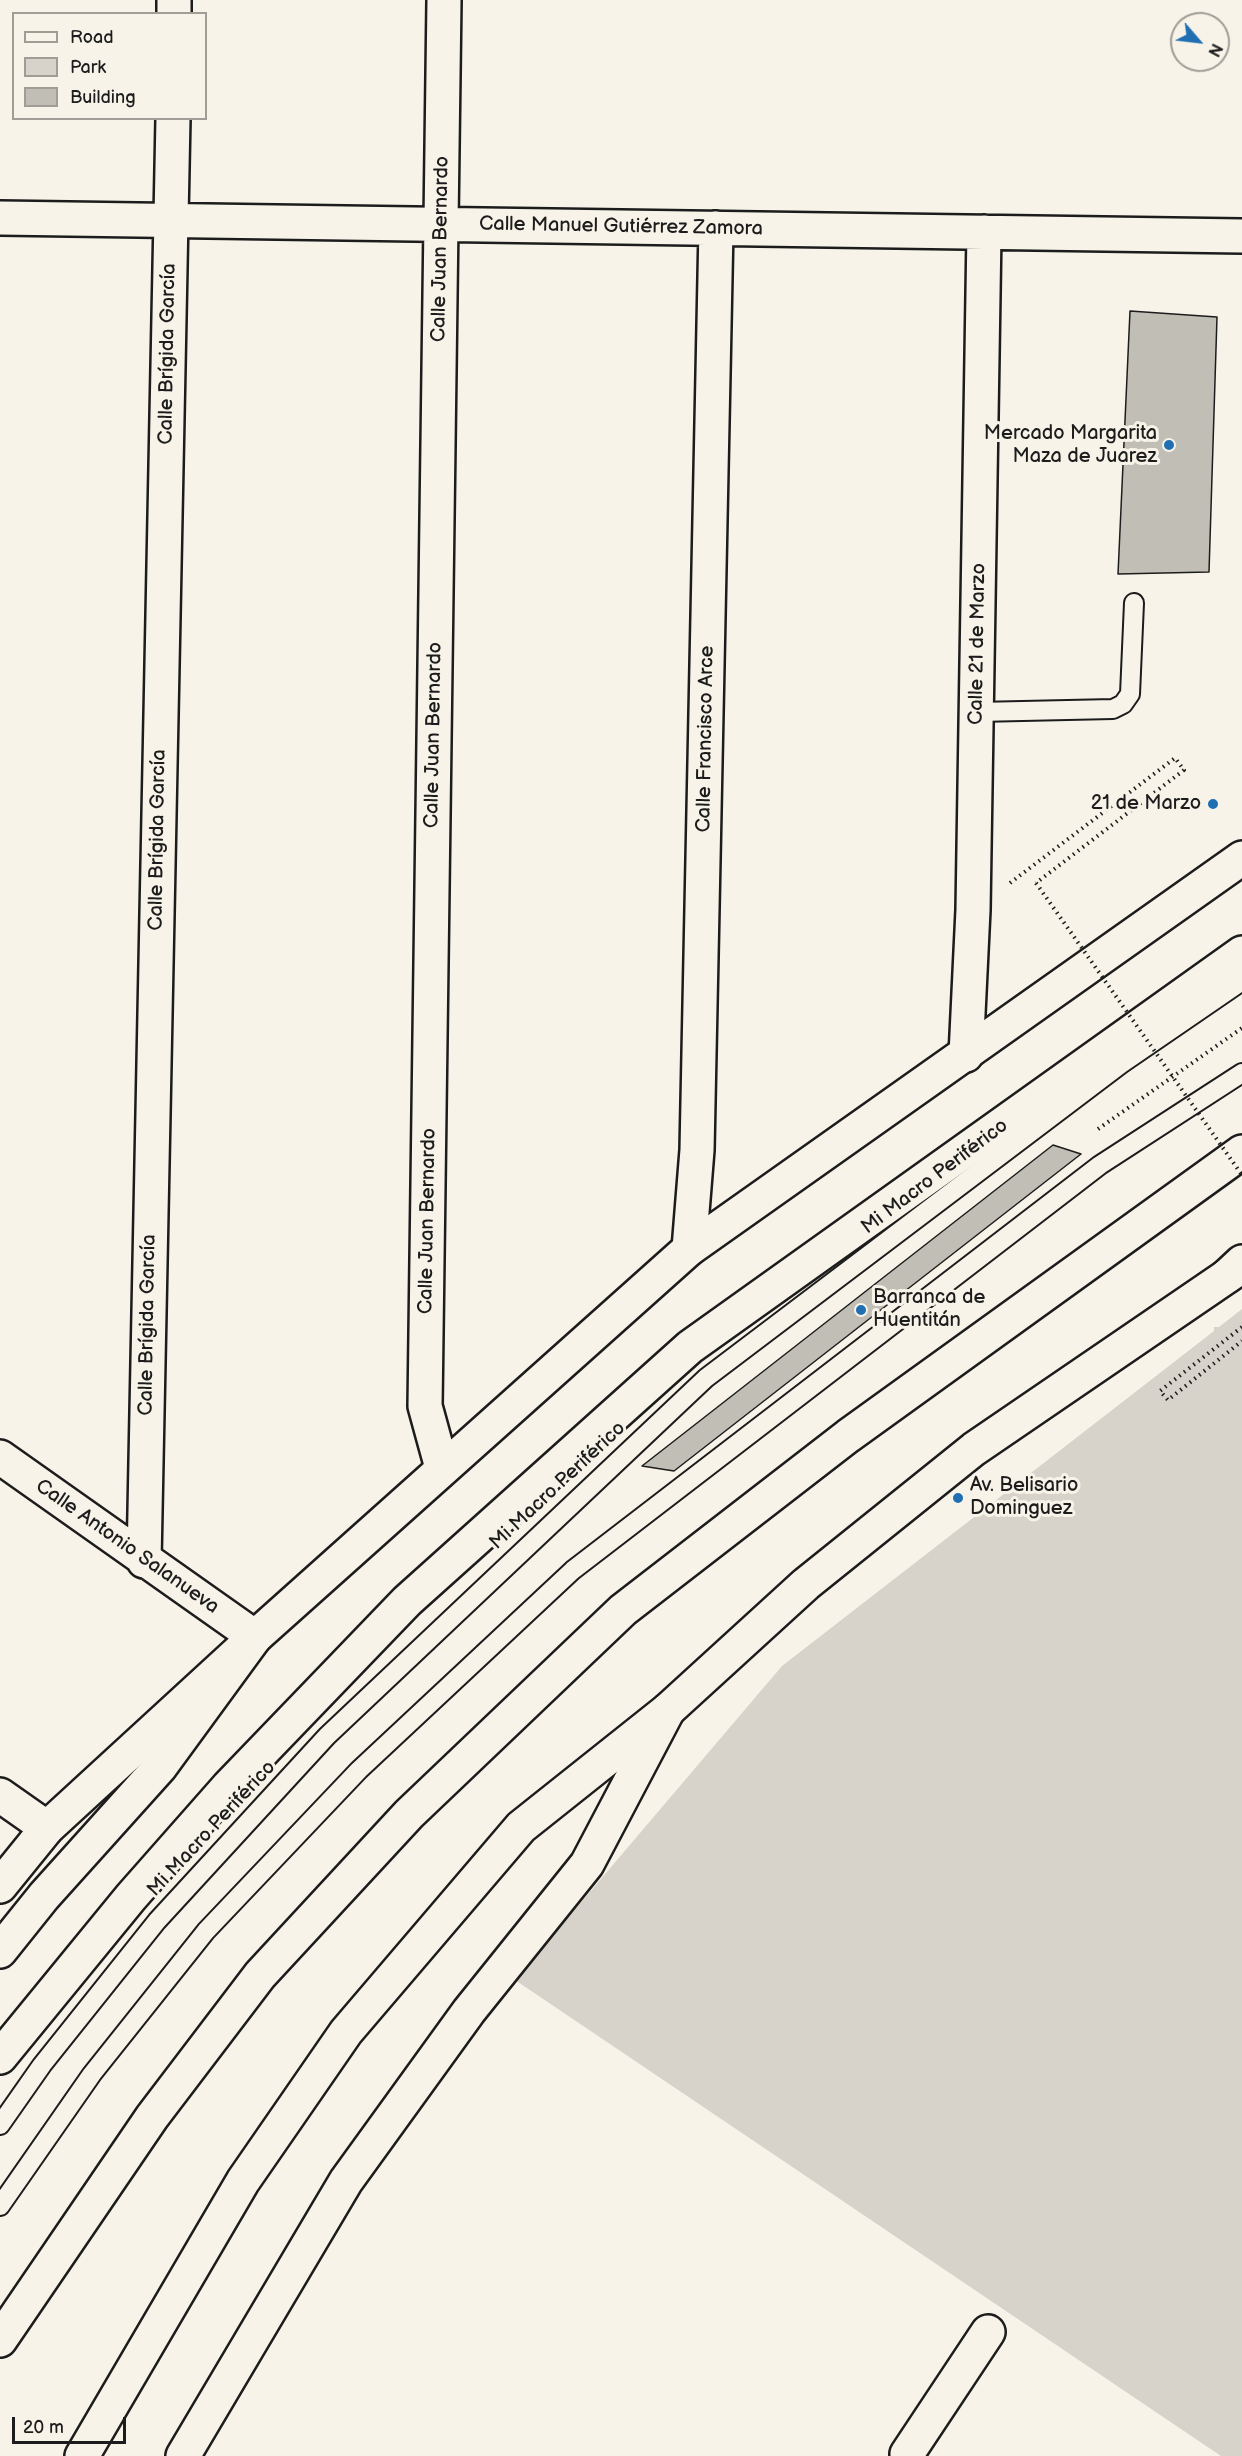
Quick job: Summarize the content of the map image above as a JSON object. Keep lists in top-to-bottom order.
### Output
{
  "streets": {
    "main road": [
      "Calle Manuel Gutiérrez Zamora",
      "Calle Juan Bernardo",
      "Calle Brígida García",
      "Calle 21 de Marzo",
      "Calle Francisco Arce",
      "Calle Antonio Salanueva"
    ],
    "lane": ["Mi Macro Periférico"]
  },
  "crossings": [
    ["Calle Manuel Gutiérrez Zamora", "Calle Juan Bernardo"],
    ["Calle Manuel Gutiérrez Zamora", "Calle Brígida García"],
    ["Calle Manuel Gutiérrez Zamora", "Calle 21 de Marzo"],
    ["Calle Manuel Gutiérrez Zamora", "Calle Francisco Arce"],
    ["Calle Brígida García", "Calle Antonio Salanueva"]
  ],
  "places": [
    "Mercado Margarita Maza de Juarez",
    "21 de Marzo",
    "Barranca de Huentitán",
    "Av. Belisario Dominguez"
  ],
  "legend": ["Road", "Park", "Building"],
  "scale_bar": "20 m",
  "north": "bottom right"
}
